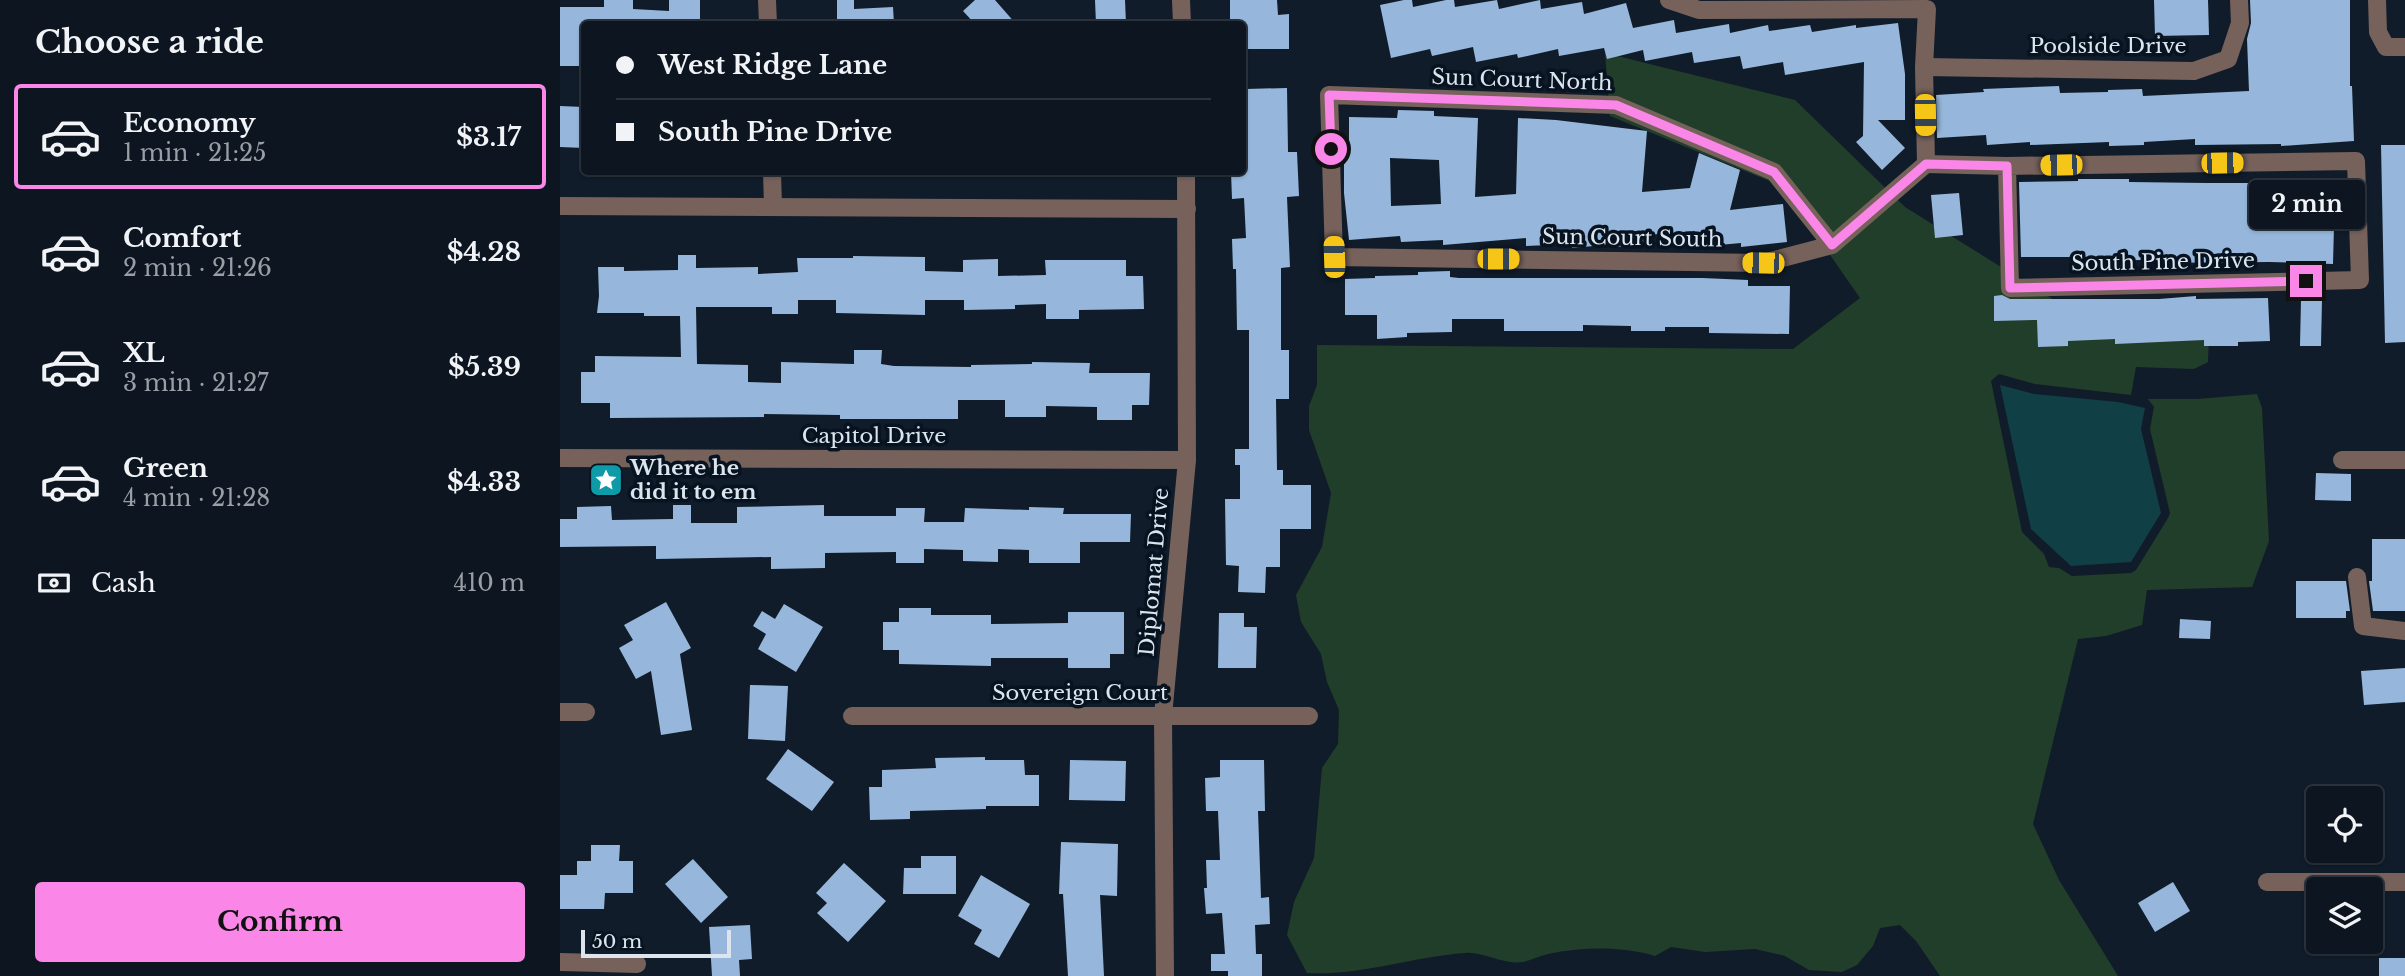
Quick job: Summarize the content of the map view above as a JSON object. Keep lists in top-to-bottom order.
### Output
{
  "streets": {
    "street": [
      "Poolside Drive",
      "Sun Court North",
      "Sun Court South",
      "South Pine Drive",
      "Capitol Drive",
      "Diplomat Drive",
      "Sovereign Court"
    ]
  },
  "crossings": [
    ["Sun Court North", "Sun Court South"],
    ["Capitol Drive", "Diplomat Drive"],
    ["Diplomat Drive", "Sovereign Court"]
  ],
  "places": {
    "place": ["Where he did it to em"]
  },
  "scale_bar": "50 m",
  "page": {
    "heading": "Choose a ride",
    "banner": ["West Ridge Lane", "South Pine Drive"],
    "list": [
      {
        "name": "Economy",
        "note": "1 min · 21:25",
        "value": "$3.17"
      },
      {
        "name": "Comfort",
        "note": "2 min · 21:26",
        "value": "$4.28"
      },
      {
        "name": "XL",
        "note": "3 min · 21:27",
        "value": "$5.39"
      },
      {
        "name": "Green",
        "note": "4 min · 21:28",
        "value": "$4.33"
      }
    ],
    "bubble": "2 min",
    "pay": ["Cash", "410 m"],
    "buttons": "Confirm",
    "scale": "50 m"
  }
}
